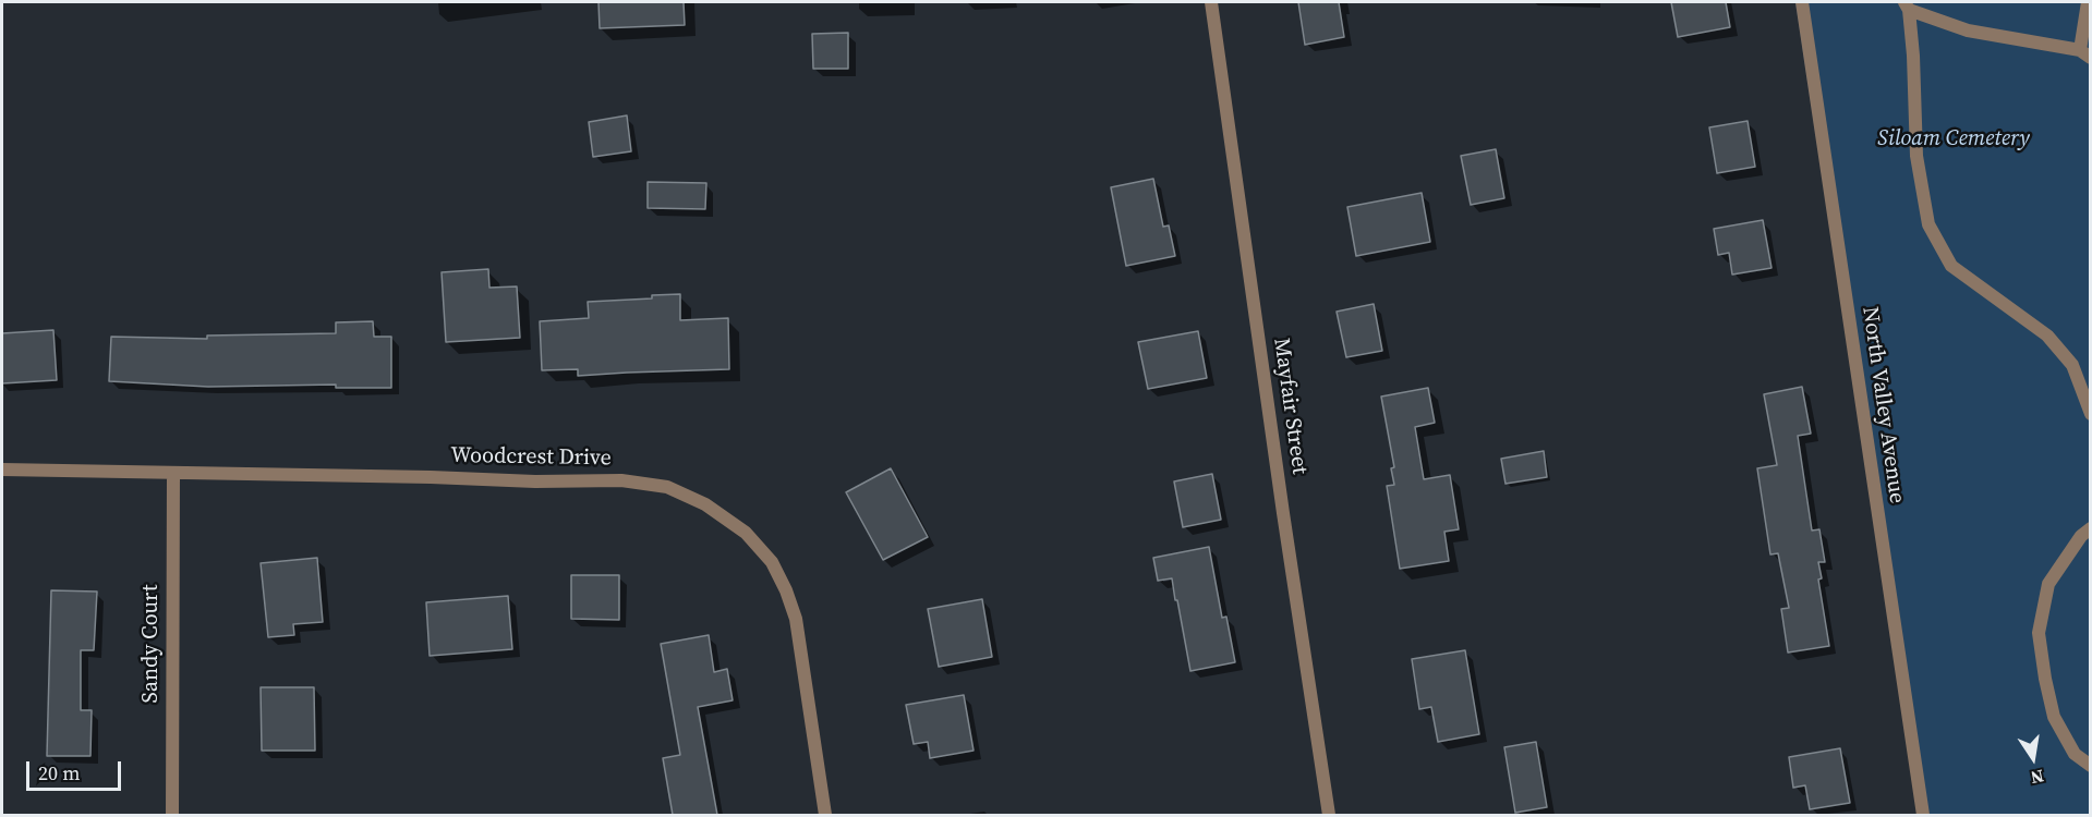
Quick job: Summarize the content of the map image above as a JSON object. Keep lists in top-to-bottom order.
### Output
{
  "streets": {
    "street": [
      "North Valley Avenue",
      "Mayfair Street",
      "Woodcrest Drive",
      "Sandy Court"
    ]
  },
  "crossings": [
    ["Woodcrest Drive", "Sandy Court"]
  ],
  "parks": ["Siloam Cemetery"],
  "scale_bar": "20 m",
  "north": "bottom"
}
